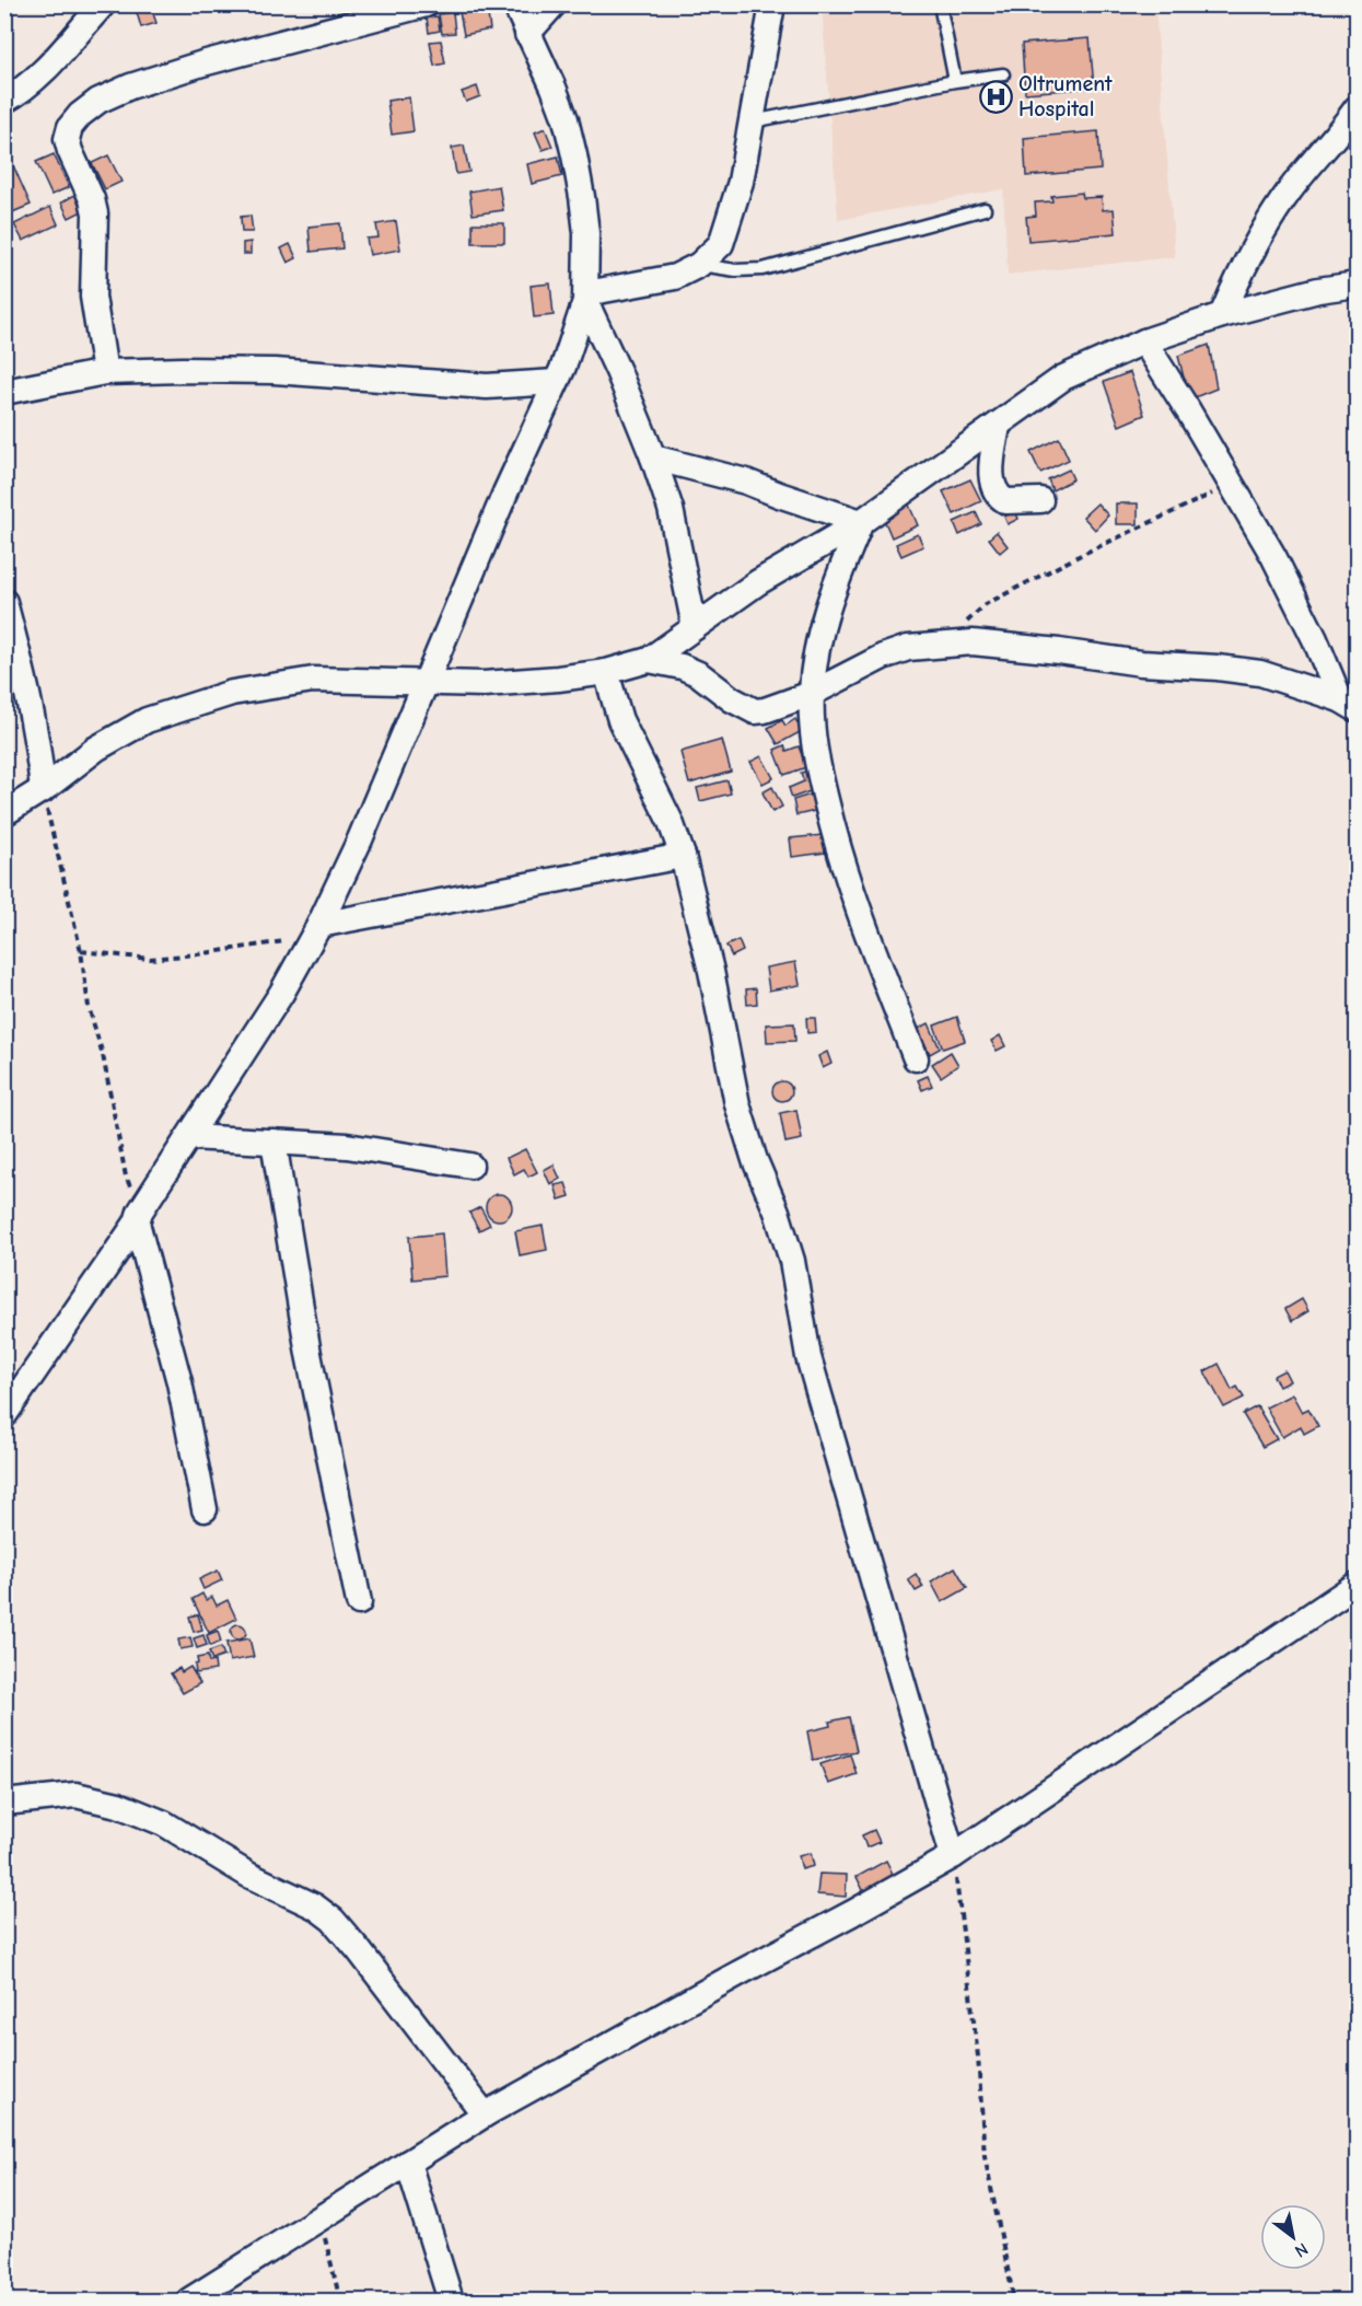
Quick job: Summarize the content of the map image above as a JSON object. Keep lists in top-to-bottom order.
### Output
{
  "places": {
    "hospital": ["Oltrument Hospital"]
  },
  "north": "bottom right"
}
